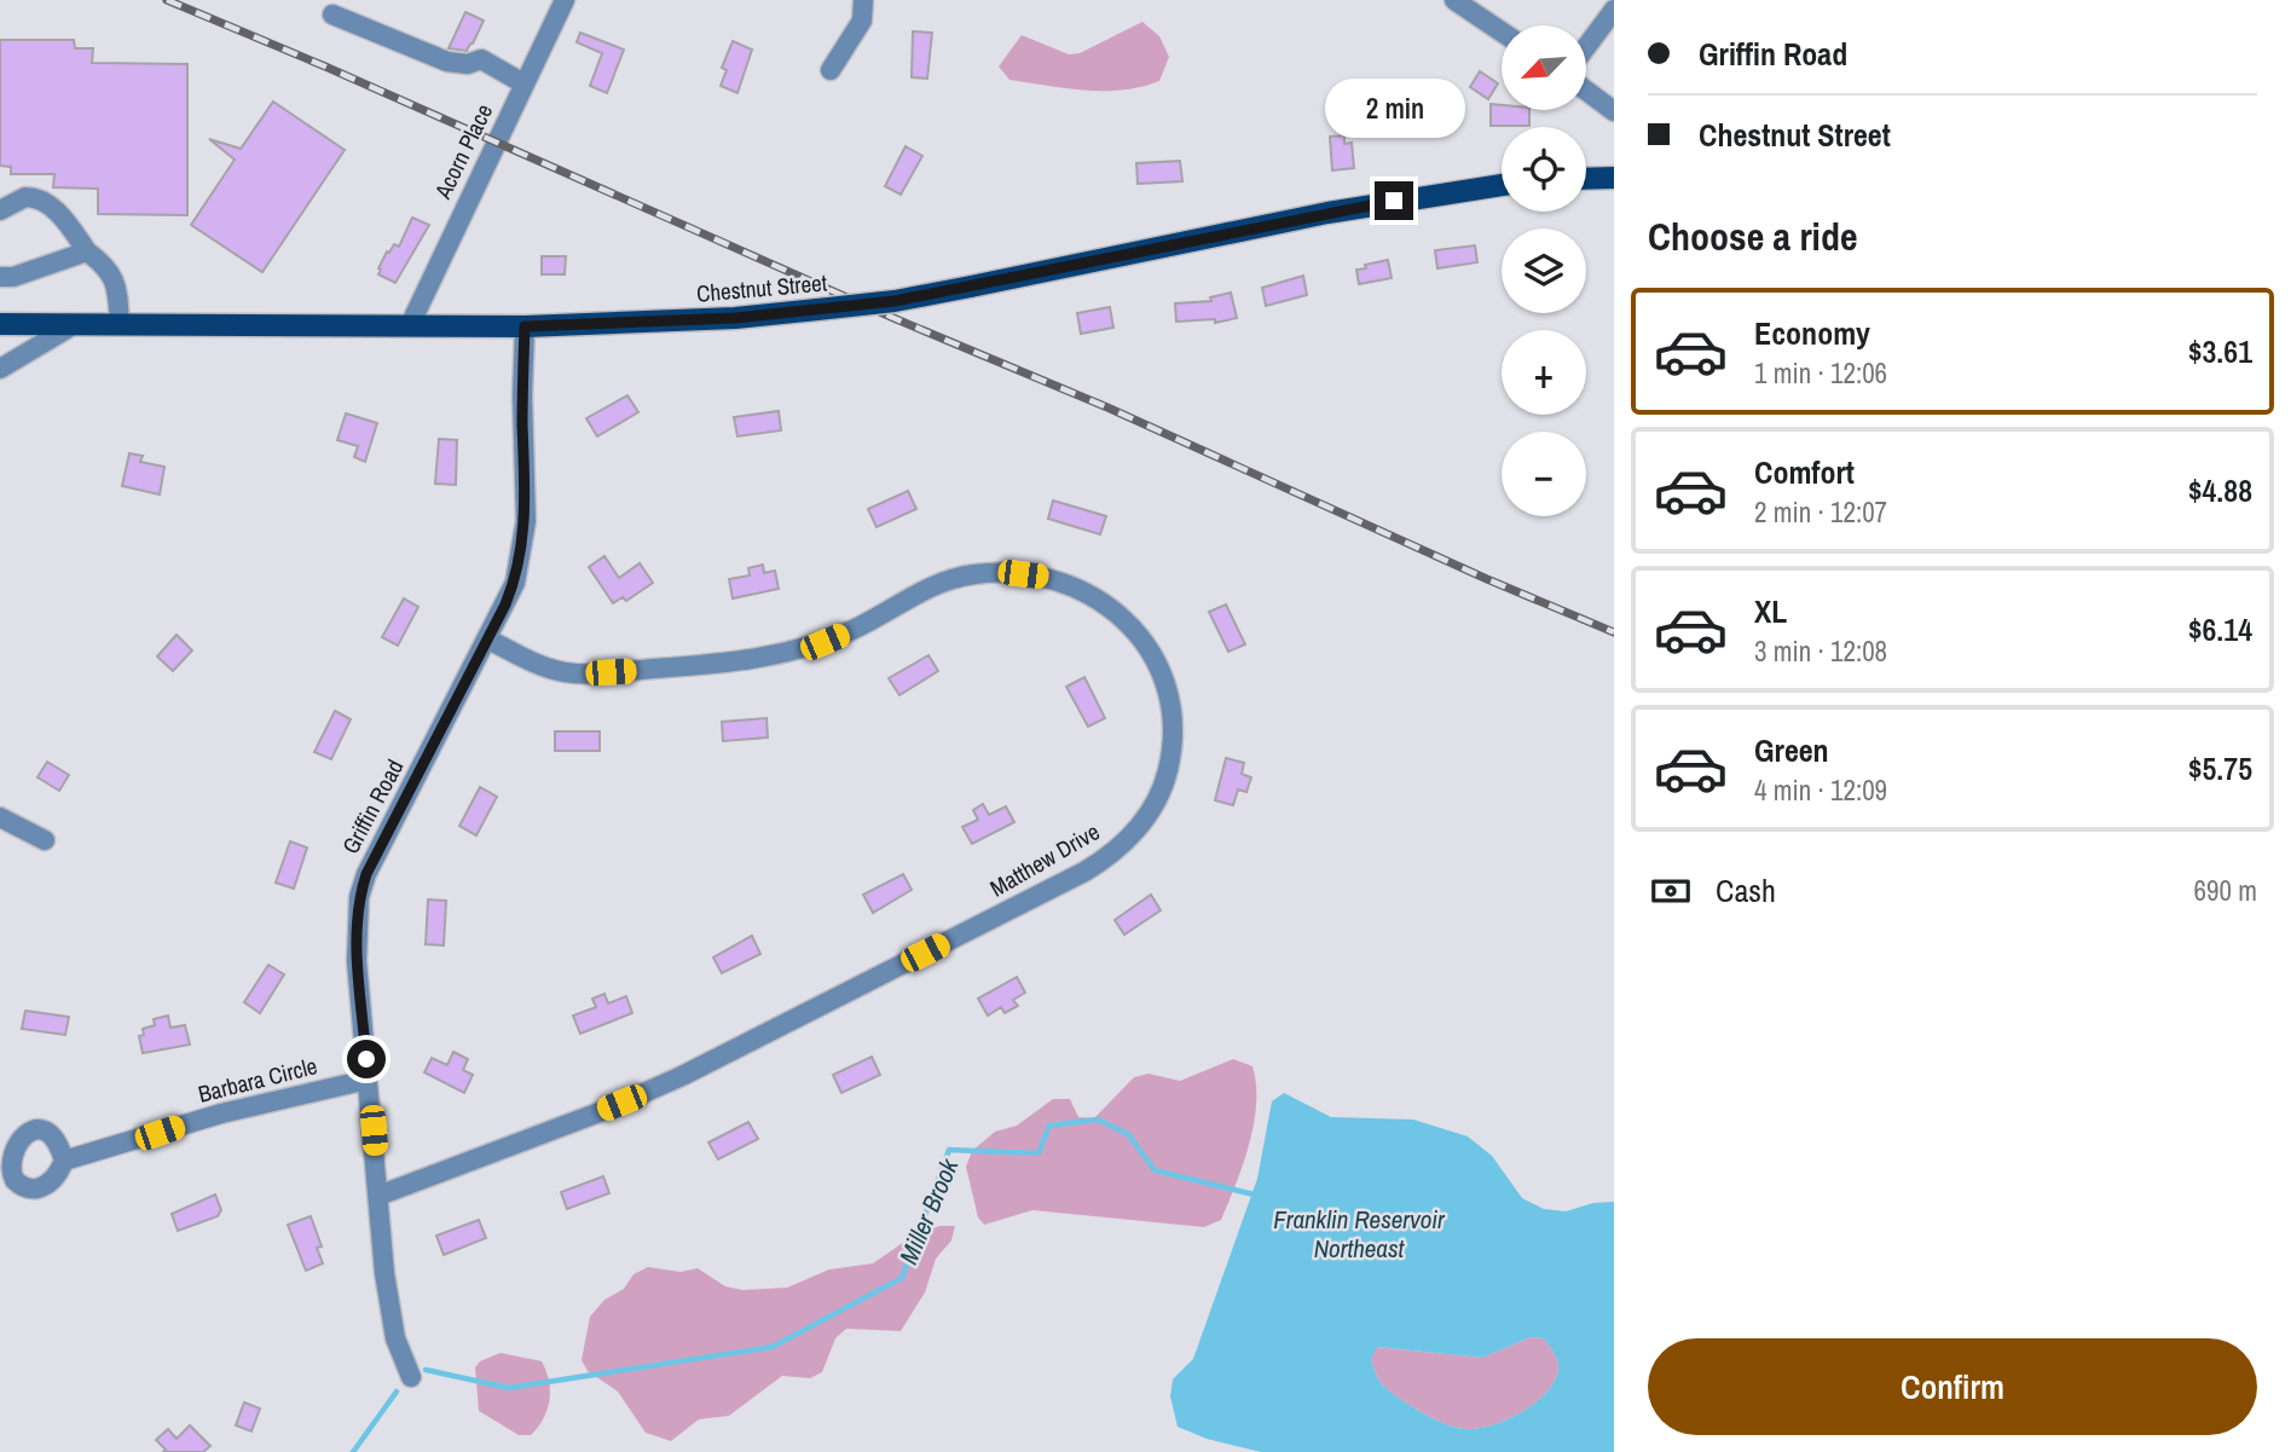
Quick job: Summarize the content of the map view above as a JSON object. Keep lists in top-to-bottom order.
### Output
{
  "streets": {
    "main road": ["Chestnut Street"],
    "street": [
      "Acorn Place",
      "Griffin Road",
      "Matthew Drive",
      "Barbara Circle"
    ]
  },
  "crossings": [
    ["Acorn Place", "Chestnut Street"],
    ["Chestnut Street", "Griffin Road"],
    ["Griffin Road", "Matthew Drive"],
    ["Griffin Road", "Barbara Circle"]
  ],
  "water": ["Miller Brook", "Franklin Reservoir Northeast"],
  "north": "bottom left",
  "page": {
    "banner": ["Griffin Road", "Chestnut Street"],
    "map_buttons": ["+", "−"],
    "bubble": "2 min",
    "heading": "Choose a ride",
    "list": [
      {
        "name": "Economy",
        "note": "1 min · 12:06",
        "value": "$3.61"
      },
      {
        "name": "Comfort",
        "note": "2 min · 12:07",
        "value": "$4.88"
      },
      {
        "name": "XL",
        "note": "3 min · 12:08",
        "value": "$6.14"
      },
      {
        "name": "Green",
        "note": "4 min · 12:09",
        "value": "$5.75"
      }
    ],
    "pay": ["Cash", "690 m"],
    "buttons": "Confirm"
  }
}
